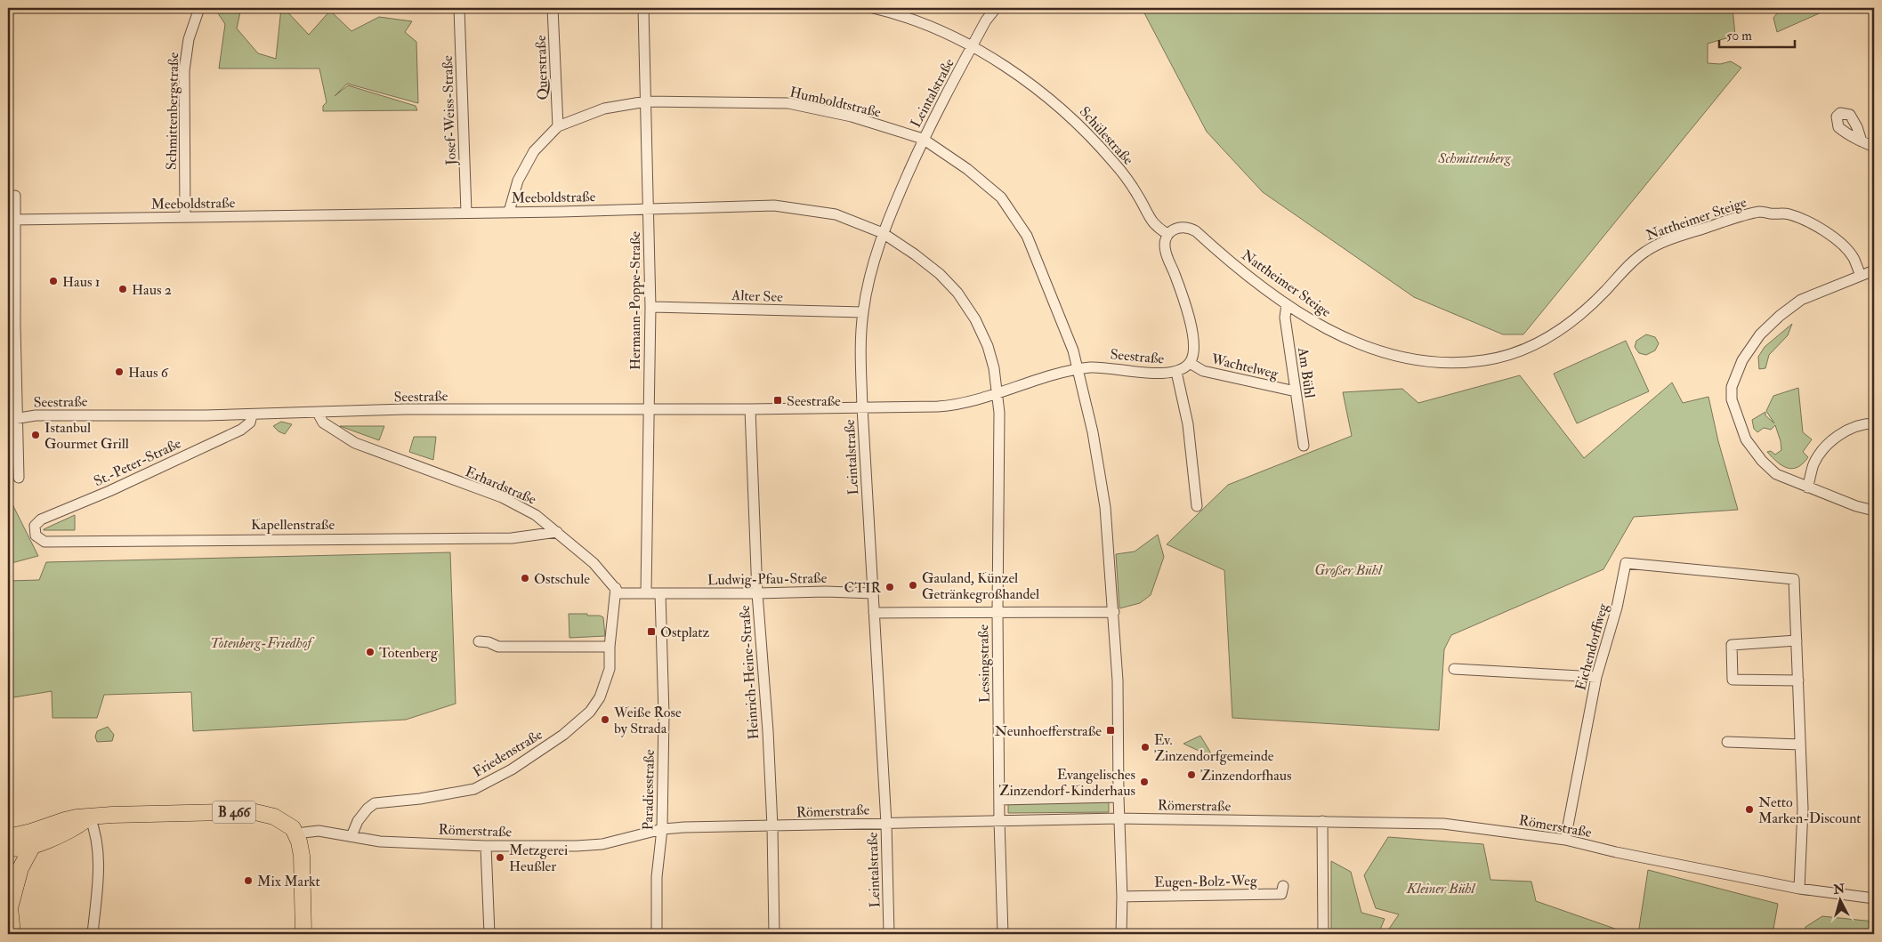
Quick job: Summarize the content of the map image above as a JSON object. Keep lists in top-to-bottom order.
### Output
{
  "streets": {
    "main road": ["B 466"],
    "street": [
      "Querstraße",
      "Leintalstraße",
      "Humboldtstraße",
      "Josef-Weiss-Straße",
      "Schmittenbergstraße",
      "Schülestraße",
      "Meeboldstraße",
      "Nattheimer Steige",
      "Alter See",
      "Hermann-Poppe-Straße",
      "Seestraße",
      "Wachtelweg",
      "Am Bühl",
      "St.-Peter-Straße",
      "Erhardstraße",
      "Kapellenstraße",
      "Ludwig-Pfau-Straße",
      "Eichendorffweg",
      "Lessingstraße",
      "Heinrich-Heine-Straße",
      "Friedenstraße",
      "Paradiesstraße",
      "Römerstraße",
      "Eugen-Bolz-Weg"
    ]
  },
  "crossings": [
    ["Querstraße", "Humboldtstraße"],
    ["Leintalstraße", "Humboldtstraße"],
    ["Leintalstraße", "Schülestraße"],
    ["Leintalstraße", "Meeboldstraße"],
    ["Leintalstraße", "Alter See"],
    ["Leintalstraße", "Seestraße"],
    ["Leintalstraße", "Ludwig-Pfau-Straße"],
    ["Leintalstraße", "Römerstraße"],
    ["Humboldtstraße", "Meeboldstraße"],
    ["Humboldtstraße", "Hermann-Poppe-Straße"],
    ["Humboldtstraße", "Seestraße"],
    ["Josef-Weiss-Straße", "Meeboldstraße"],
    ["Schmittenbergstraße", "Meeboldstraße"],
    ["Schülestraße", "Nattheimer Steige"],
    ["Meeboldstraße", "Hermann-Poppe-Straße"],
    ["Meeboldstraße", "Seestraße"],
    ["Meeboldstraße", "Lessingstraße"],
    ["Nattheimer Steige", "Am Bühl"],
    ["Alter See", "Hermann-Poppe-Straße"],
    ["Hermann-Poppe-Straße", "Seestraße"],
    ["Seestraße", "St.-Peter-Straße"],
    ["Seestraße", "Erhardstraße"],
    ["Seestraße", "Lessingstraße"],
    ["Seestraße", "Heinrich-Heine-Straße"],
    ["Wachtelweg", "Am Bühl"],
    ["St.-Peter-Straße", "Kapellenstraße"],
    ["Erhardstraße", "Kapellenstraße"],
    ["Ludwig-Pfau-Straße", "Heinrich-Heine-Straße"],
    ["Ludwig-Pfau-Straße", "Paradiesstraße"],
    ["Eichendorffweg", "Römerstraße"],
    ["Lessingstraße", "Römerstraße"],
    ["Heinrich-Heine-Straße", "Römerstraße"],
    ["Friedenstraße", "Römerstraße"],
    ["Paradiesstraße", "Römerstraße"],
    ["Römerstraße", "B 466"]
  ],
  "parks": [
    "Schmittenberg",
    "Großer Bühl",
    "Totenberg-Friedhof",
    "Kleiner Bühl"
  ],
  "places": {
    "other": [
      "Haus 1",
      "Haus 2",
      "Haus 6",
      "Istanbul Gourmet Grill",
      "Ostschule",
      "Gauland, Künzel Getränkegroßhandel",
      "CTIR",
      "Totenberg",
      "Weiße Rose by Strada",
      "Ev. Zinzendorfgemeinde",
      "Zinzendorfhaus",
      "Evangelisches Zinzendorf-Kinderhaus",
      "Netto Marken-Discount",
      "Metzgerei Heußler",
      "Mix Markt"
    ],
    "transit": ["Seestraße", "Ostplatz", "Neunhoefferstraße"]
  },
  "scale_bar": "50 m",
  "north": "top"
}
